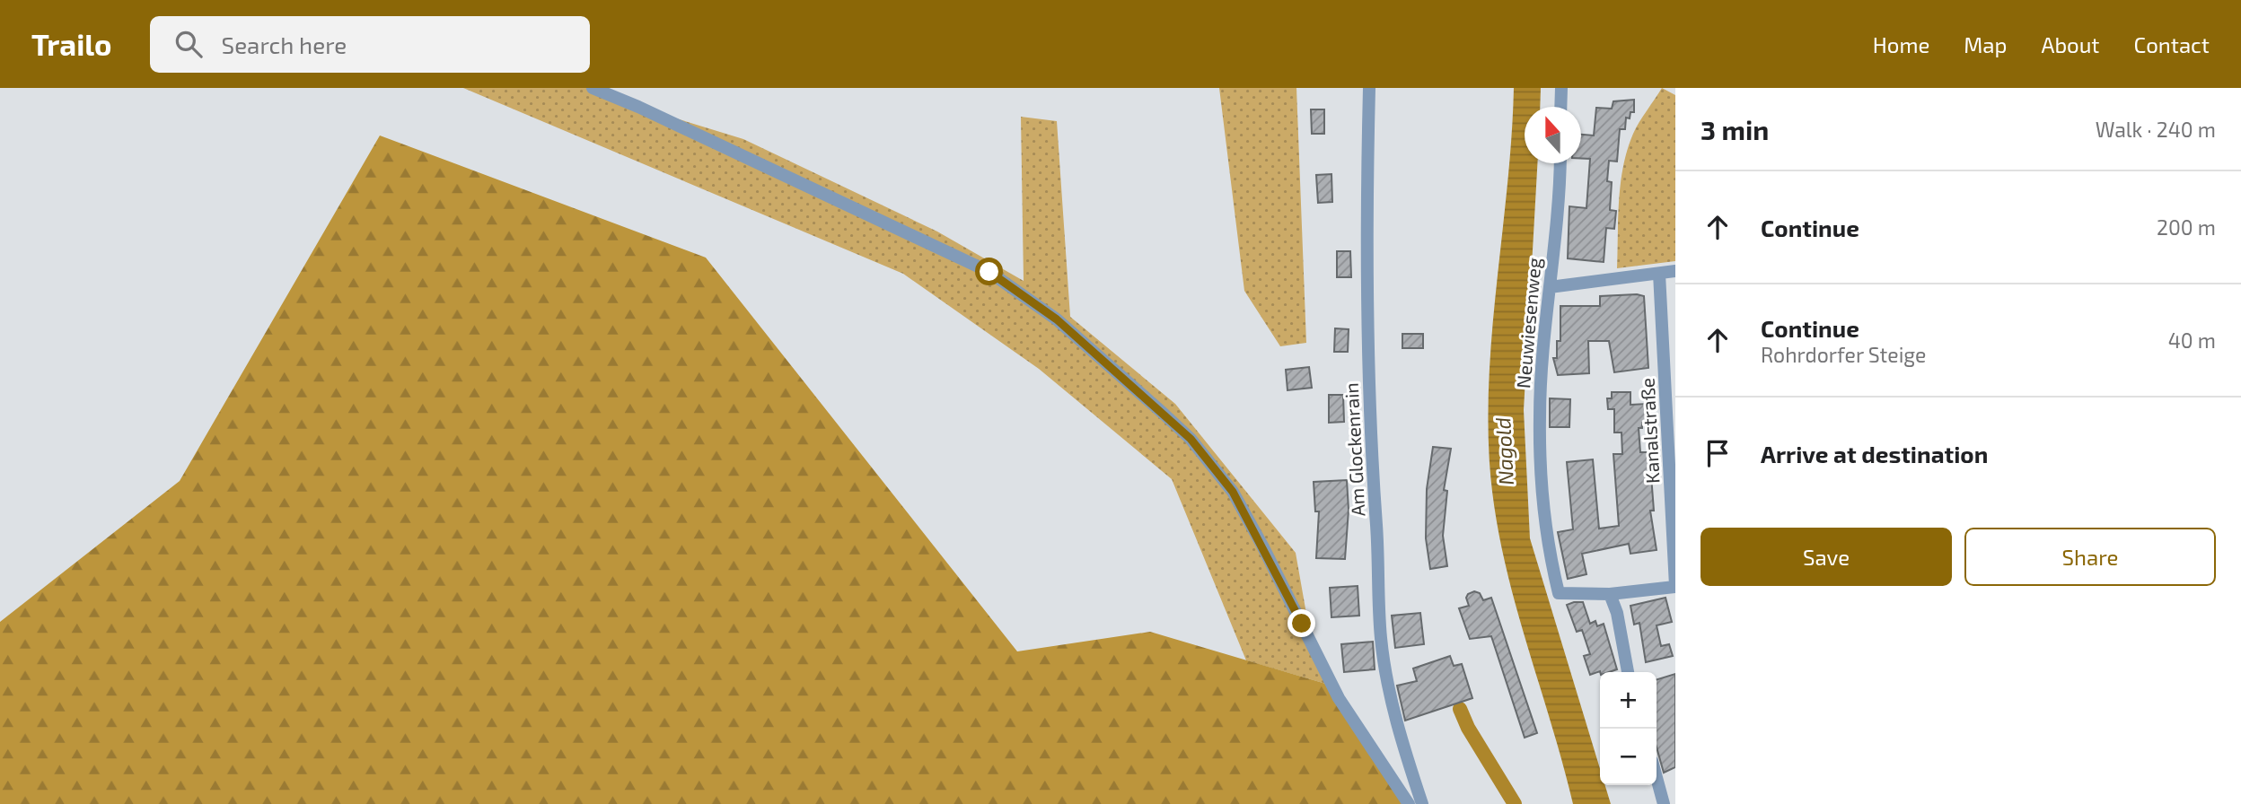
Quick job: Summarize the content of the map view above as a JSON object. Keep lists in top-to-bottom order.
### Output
{
  "streets": {
    "street": ["Neuwiesenweg", "Kanalstraße", "Am Glockenrain"]
  },
  "crossings": [
    ["Neuwiesenweg", "Kanalstraße"]
  ],
  "water": ["Nagold"],
  "north": "top",
  "page": {
    "header": "Trailo",
    "search": "Search here",
    "nav": [
      "Home",
      "Map",
      "About",
      "Contact"
    ],
    "heading": ["3 min", "Walk · 240 m"],
    "list": [
      ["Continue", "200 m"],
      ["Continue", "Rohrdorfer Steige", "40 m"],
      "Arrive at destination"
    ],
    "buttons": ["Save", "Share"],
    "map_buttons": ["+", "−"]
  }
}
